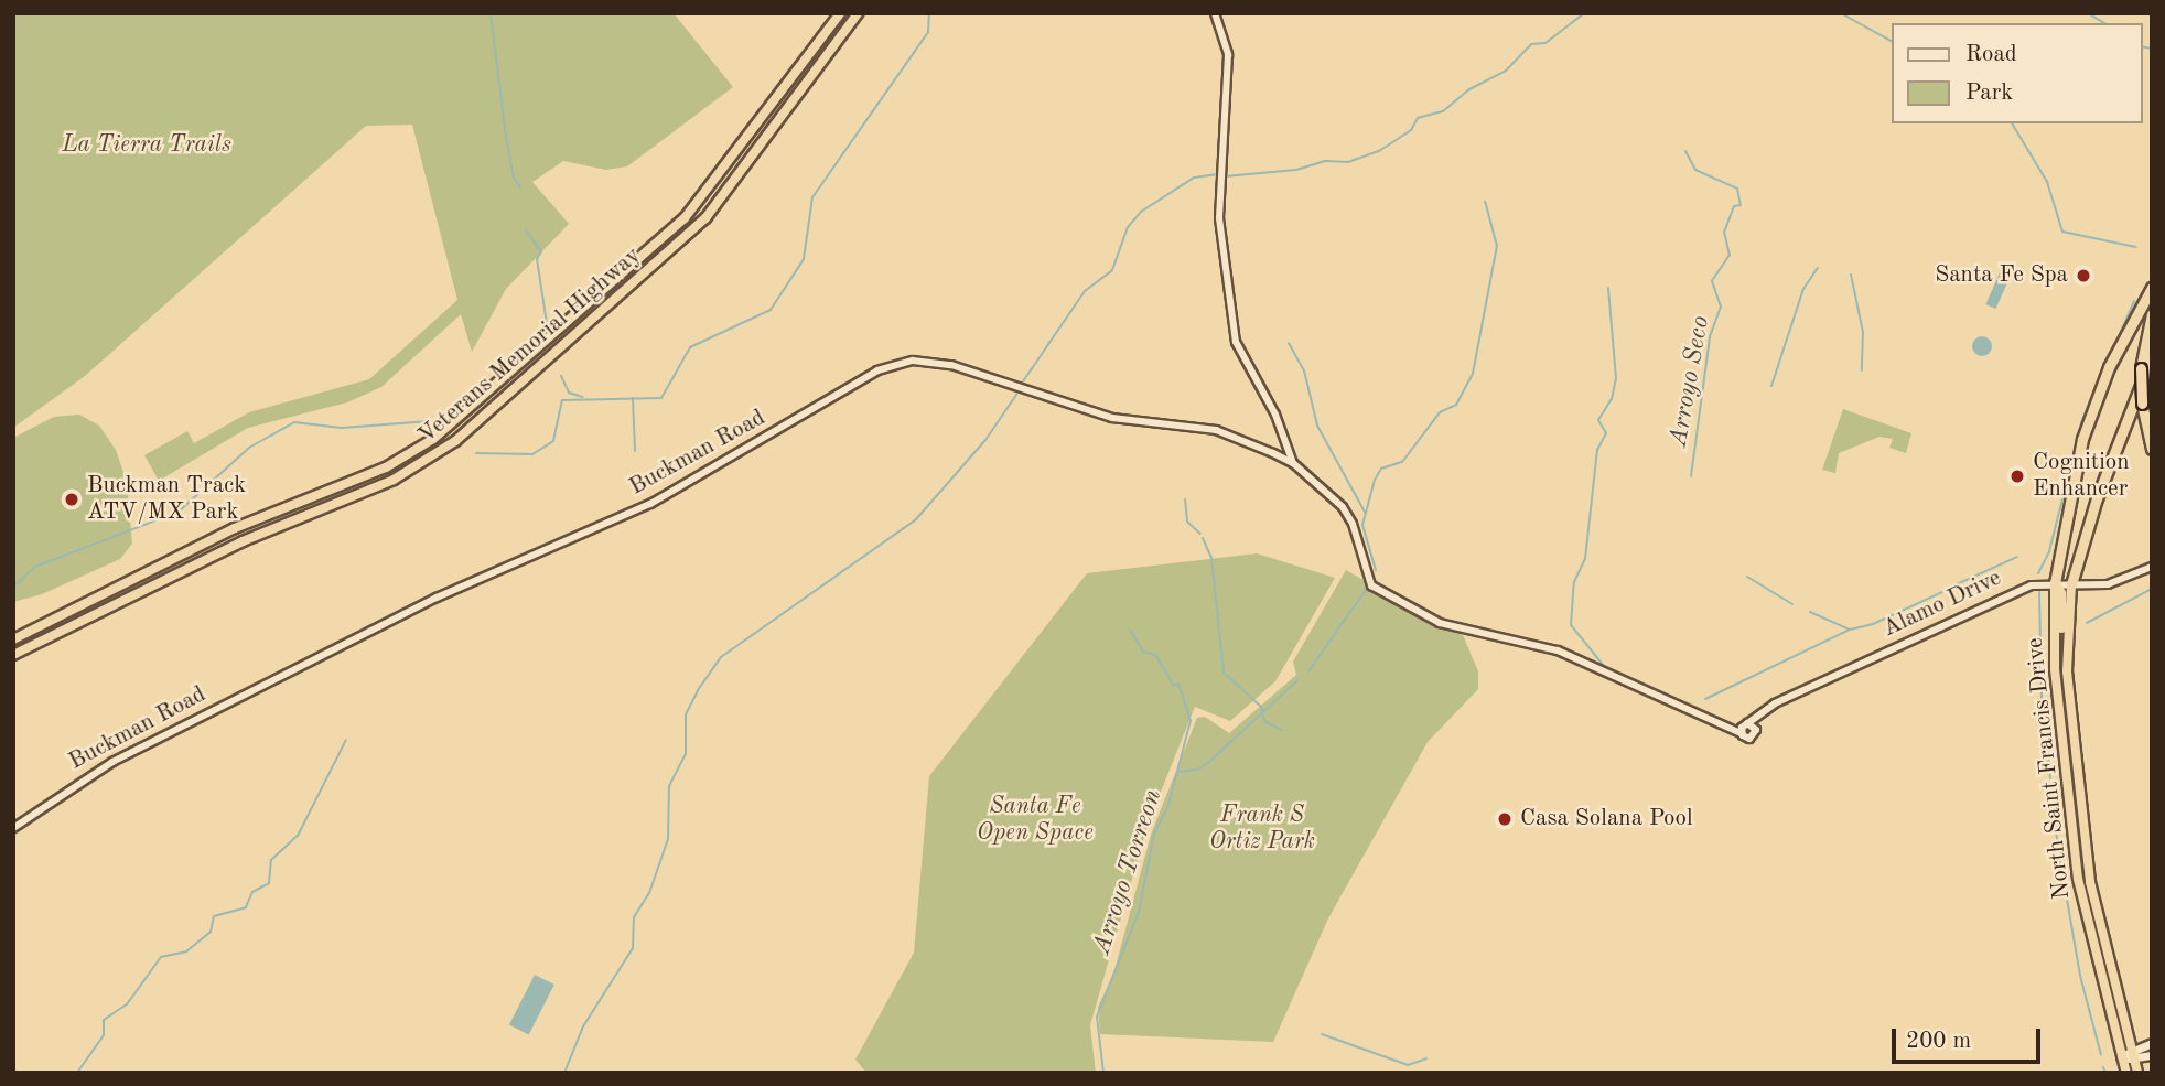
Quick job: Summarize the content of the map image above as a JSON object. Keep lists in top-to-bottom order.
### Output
{
  "streets": {
    "highway": ["Veterans Memorial Highway", "North Saint Francis Drive"],
    "street": ["Buckman Road", "Alamo Drive"]
  },
  "crossings": [
    ["Buckman Road", "Alamo Drive"],
    ["Alamo Drive", "North Saint Francis Drive"]
  ],
  "water": ["Arroyo Seco", "Arroyo Torreon"],
  "parks": ["La Tierra Trails", "Santa Fe Open Space", "Frank S Ortiz Park"],
  "places": [
    "Santa Fe Spa",
    "Cognition Enhancer",
    "Buckman Track ATV/MX Park",
    "Casa Solana Pool"
  ],
  "legend": ["Road", "Park"],
  "scale_bar": "200 m"
}
